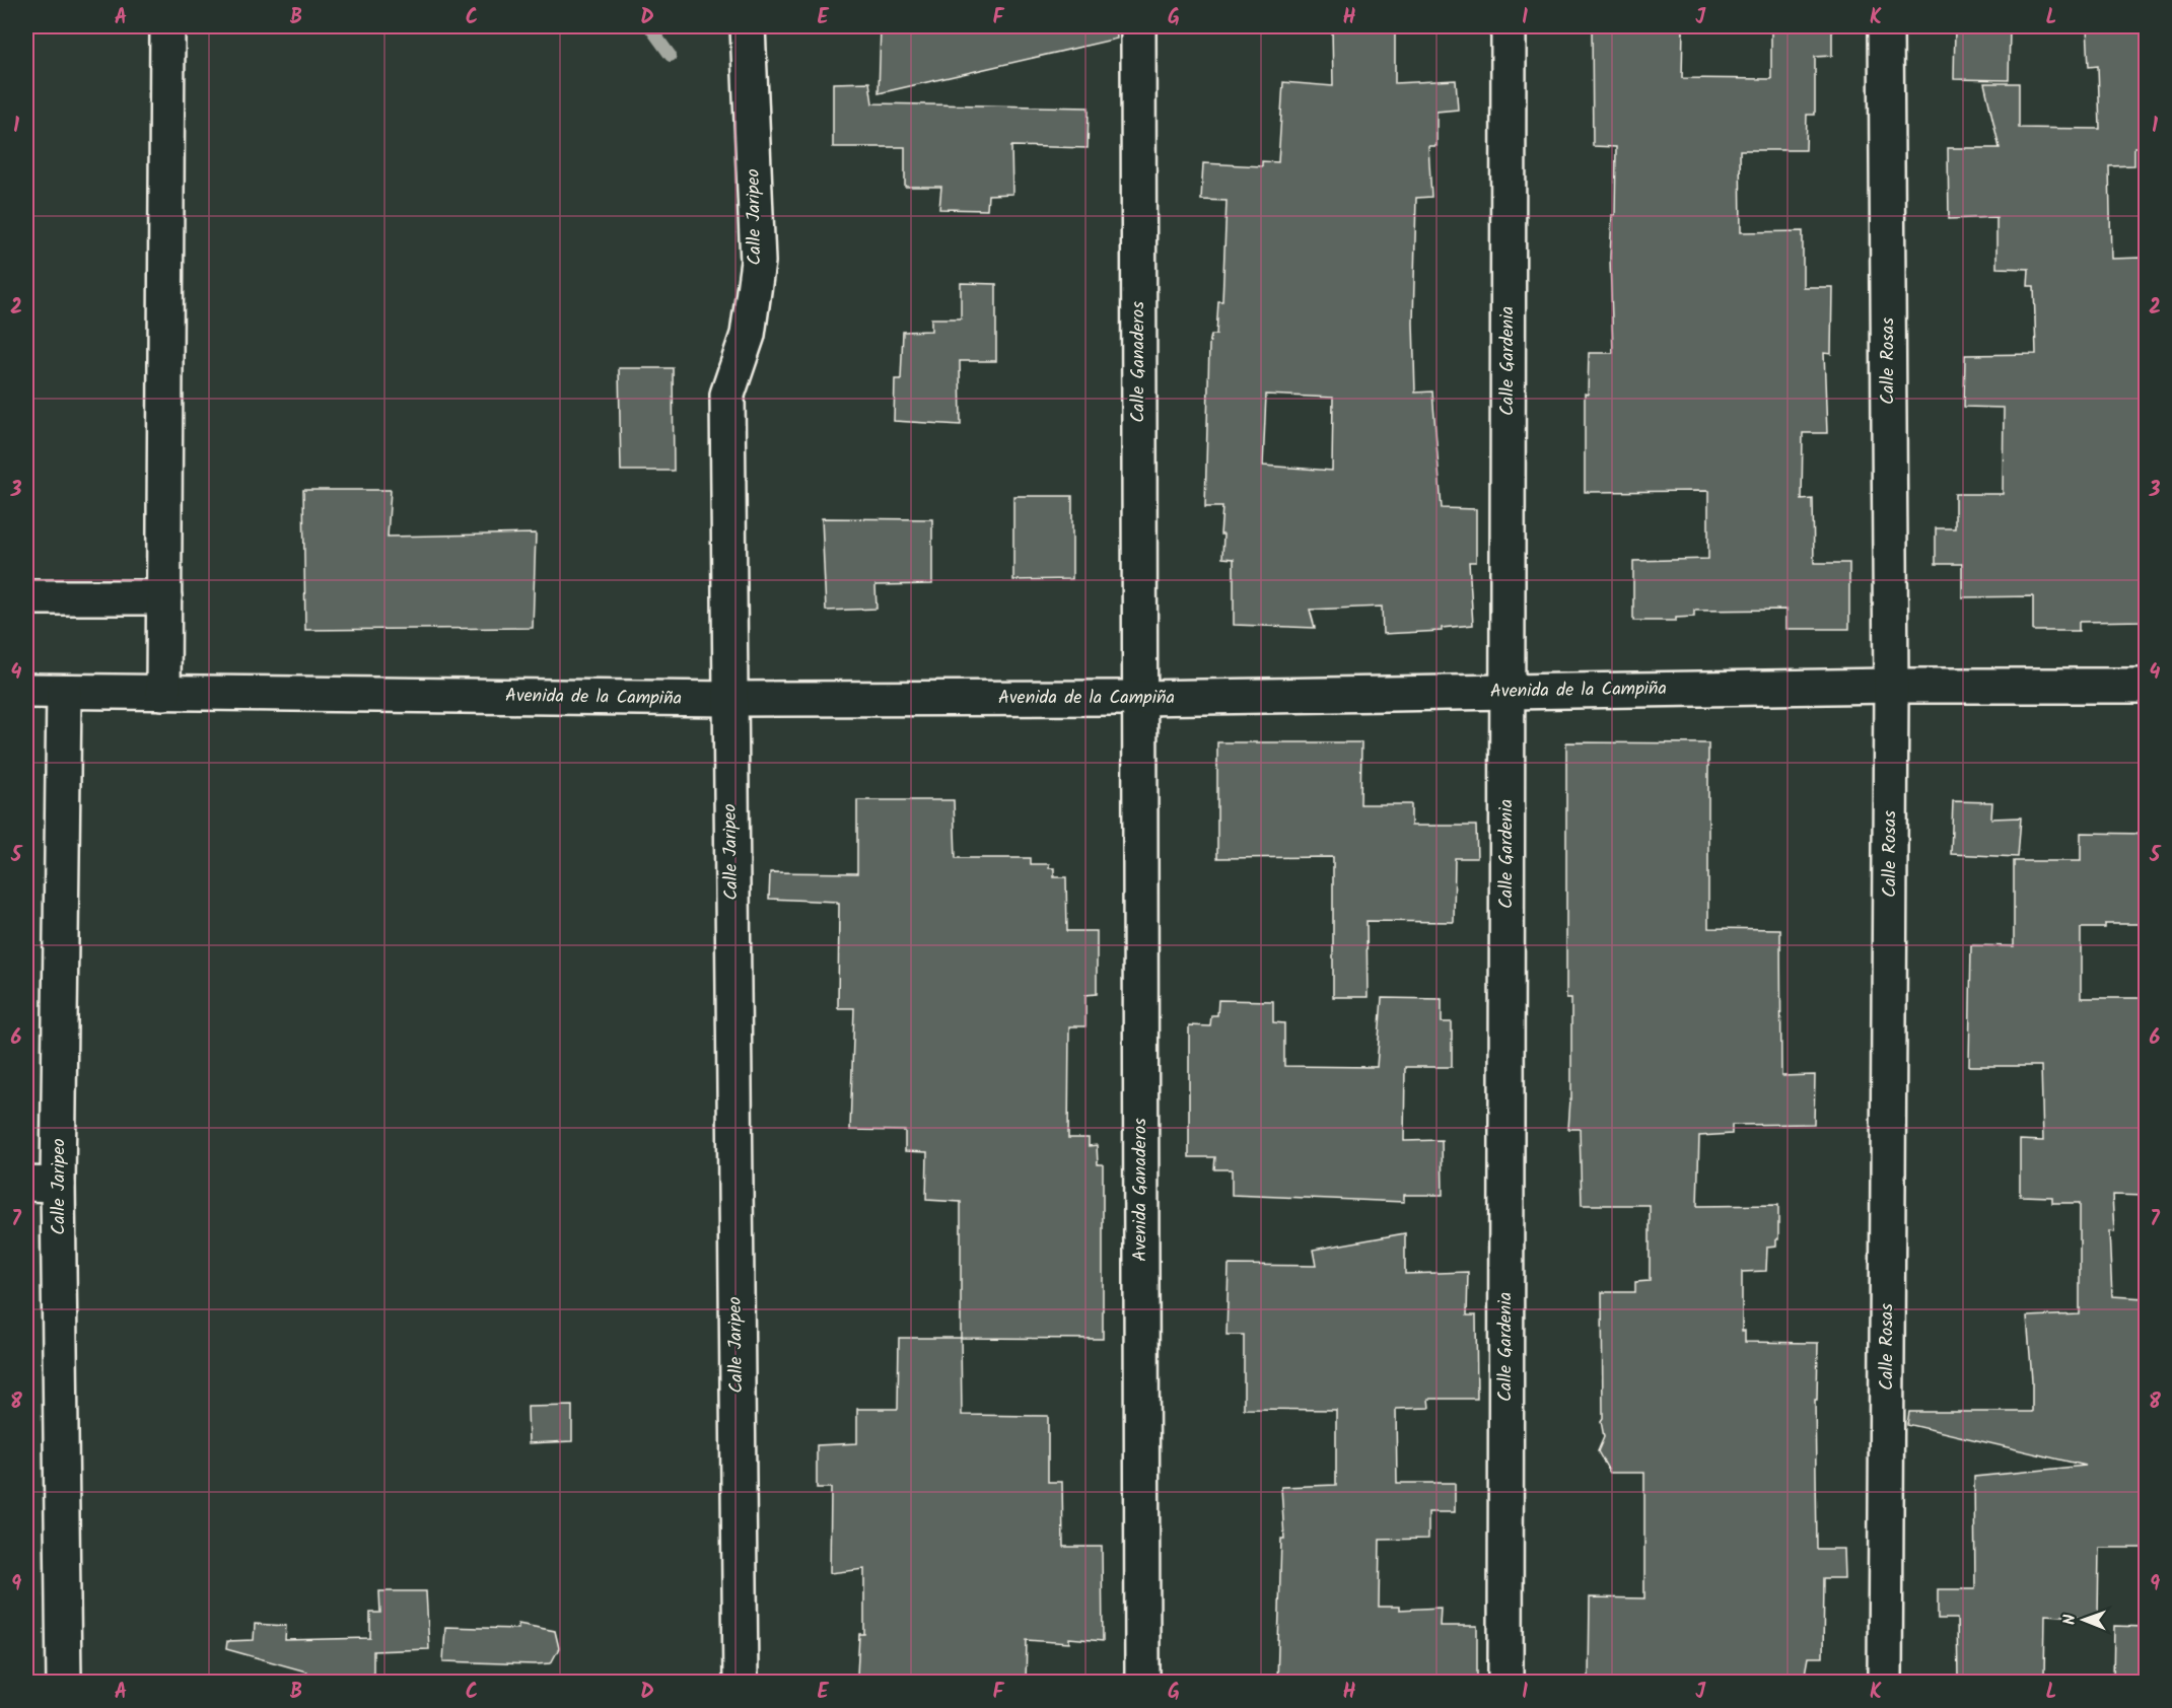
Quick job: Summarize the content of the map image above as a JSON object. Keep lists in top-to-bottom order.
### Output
{
  "streets": {
    "street": [
      "Calle Jaripeo",
      "Calle Gardenia",
      "Calle Rosas",
      "Calle Ganaderos",
      "Avenida de la Campiña",
      "Avenida Ganaderos"
    ]
  },
  "crossings": [
    ["Calle Jaripeo", "Avenida de la Campiña"],
    ["Calle Gardenia", "Avenida de la Campiña"],
    ["Calle Rosas", "Avenida de la Campiña"],
    ["Calle Ganaderos", "Avenida de la Campiña"],
    ["Calle Ganaderos", "Avenida Ganaderos"],
    ["Avenida de la Campiña", "Avenida Ganaderos"]
  ],
  "north": "left",
  "grid": {
    "columns": [
      "A",
      "B",
      "C",
      "D",
      "E",
      "F",
      "G",
      "H",
      "I",
      "J",
      "K",
      "L"
    ],
    "rows": [
      "1",
      "2",
      "3",
      "4",
      "5",
      "6",
      "7",
      "8",
      "9"
    ]
  }
}
